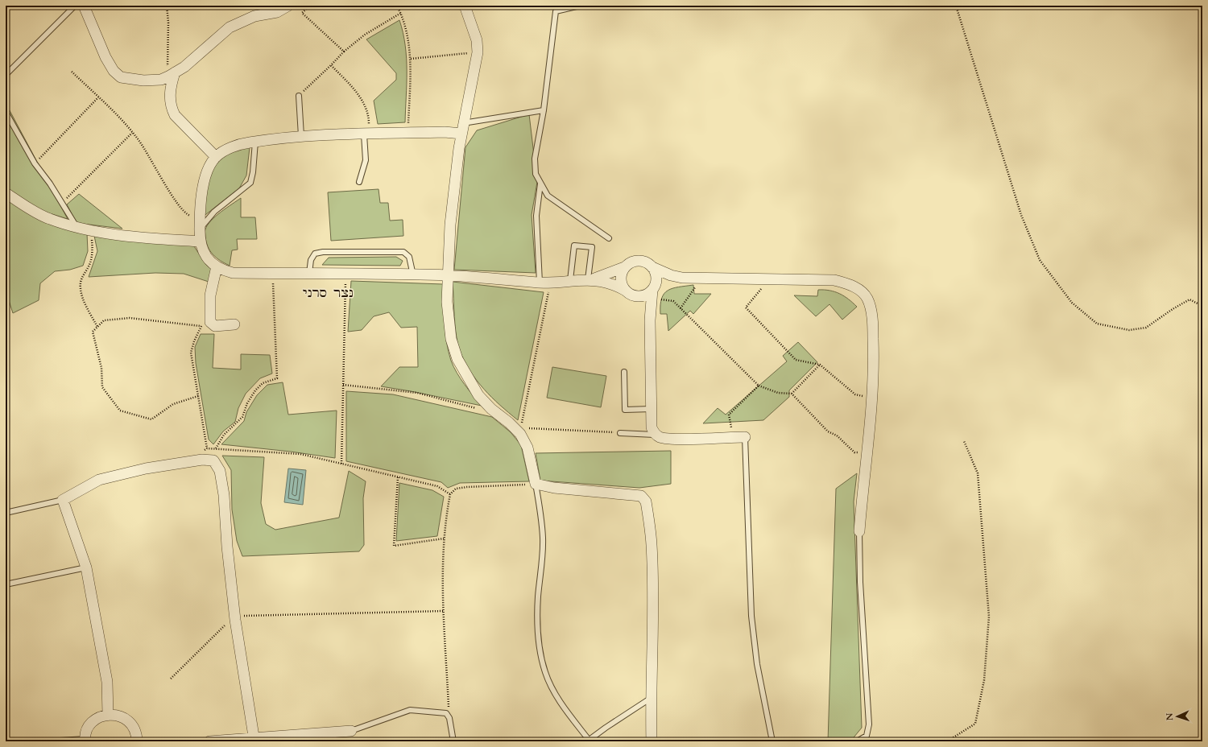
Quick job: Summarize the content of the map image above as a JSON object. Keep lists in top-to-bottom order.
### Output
{
  "districts": ["נצר סרני"],
  "north": "left"
}
